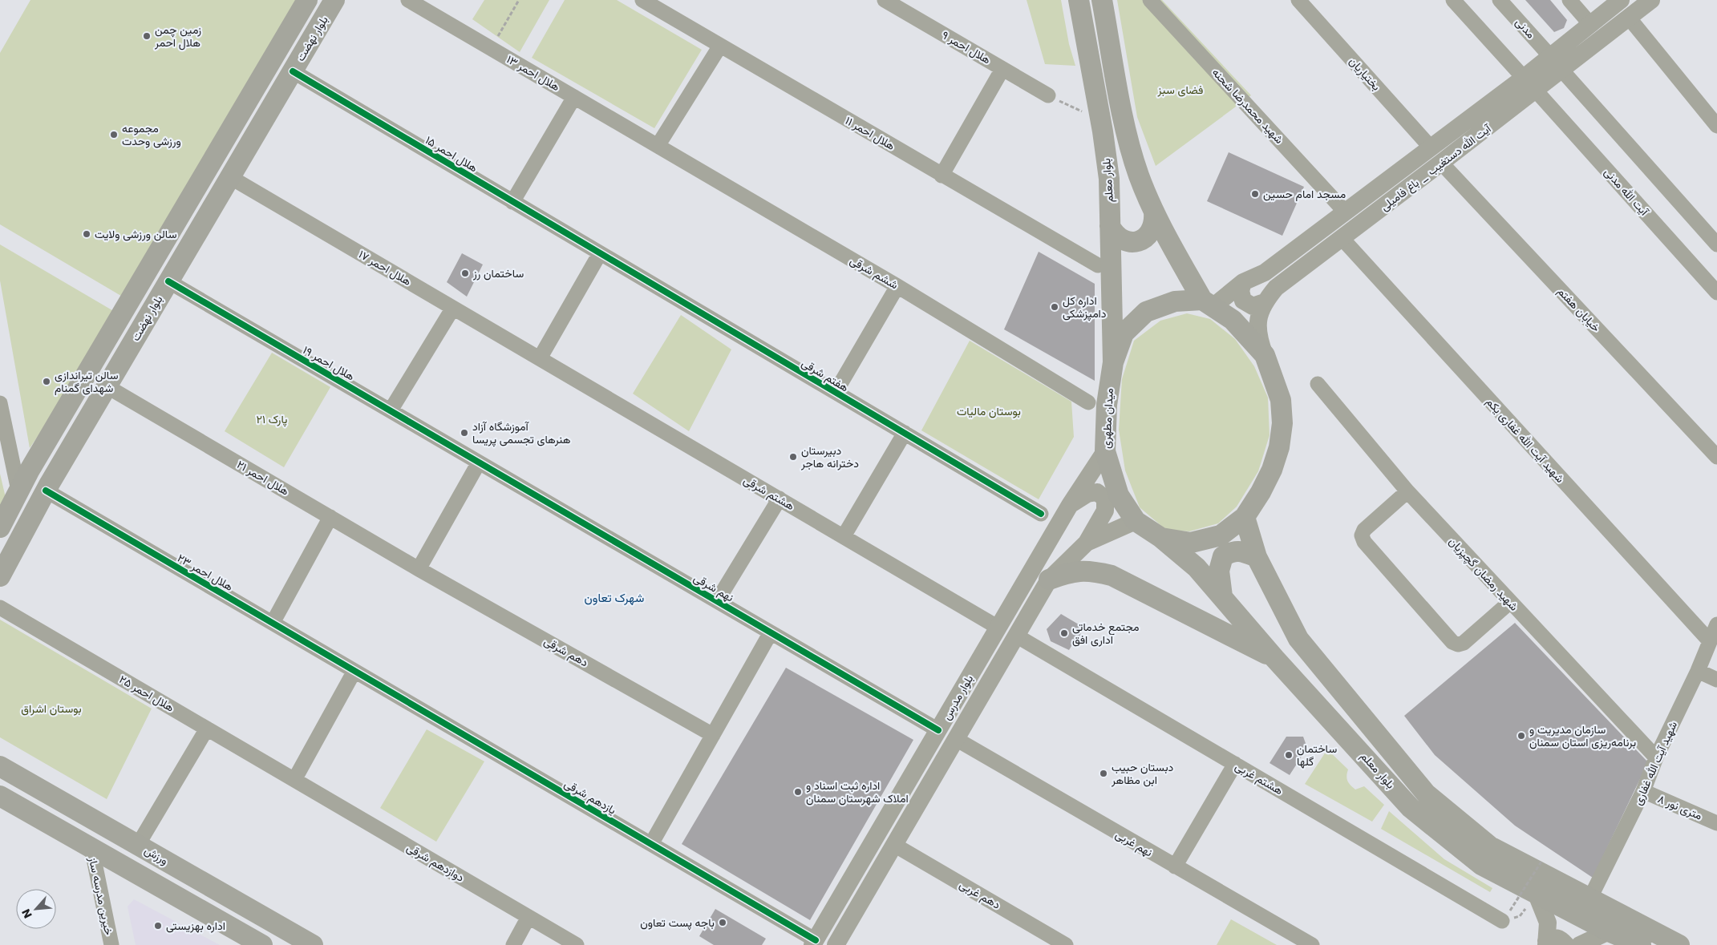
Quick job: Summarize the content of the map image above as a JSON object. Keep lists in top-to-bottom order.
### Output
{
  "streets": {
    "main road": [
      "بلوار نهضت",
      "بلوار معلم",
      "میدان مطهری",
      "ورزش"
    ],
    "street": [
      "مدنی",
      "هلال احمر ۹",
      "هلال احمر ۱۳",
      "بختیاریان",
      "شهید محمدرضا شحنه",
      "هلال احمر ۱۱",
      "هلال احمر ۱۵",
      "آیت الله دستغیب _ باغ فامیلی",
      "آیت الله مدنی",
      "هلال احمر ۱۷",
      "ششم شرقی",
      "خیابان هفتم",
      "هلال احمر ۱۹",
      "هفتم شرقی",
      "شهید آیت الله غفاری یکم",
      "هلال احمر ۲۱",
      "هشتم شرقی",
      "هلال احمر ۲۳",
      "شهید رمضان گچپزیان",
      "نهم شرقی",
      "دهم شرقی",
      "هلال احمر ۲۵",
      "بلوار مدرس",
      "شهید آیت الله غفاری",
      "هشتم غربی",
      "یازدهم شرقی",
      "۸ متری نور",
      "نهم غربی",
      "دوازدهم شرقی",
      "دهم غربی",
      "خیرین مدرسه ساز"
    ]
  },
  "crossings": [
    ["مدنی", "آیت الله دستغیب _ باغ فامیلی"],
    ["بلوار نهضت", "هلال احمر ۱۵"],
    ["بلوار نهضت", "هلال احمر ۱۷"],
    ["بلوار نهضت", "هلال احمر ۱۹"],
    ["بلوار نهضت", "هلال احمر ۲۱"],
    ["بلوار نهضت", "هلال احمر ۲۳"],
    ["هلال احمر ۱۳", "ششم شرقی"],
    ["بختیاریان", "آیت الله دستغیب _ باغ فامیلی"],
    ["شهید محمدرضا شحنه", "آیت الله دستغیب _ باغ فامیلی"],
    ["هلال احمر ۱۵", "هفتم شرقی"],
    ["آیت الله دستغیب _ باغ فامیلی", "آیت الله مدنی"],
    ["آیت الله دستغیب _ باغ فامیلی", "خیابان هفتم"],
    ["آیت الله دستغیب _ باغ فامیلی", "میدان مطهری"],
    ["آیت الله دستغیب _ باغ فامیلی", "شهید آیت الله غفاری یکم"],
    ["بلوار معلم", "میدان مطهری"],
    ["بلوار معلم", "شهید آیت الله غفاری"],
    ["هلال احمر ۱۷", "هشتم شرقی"],
    ["هلال احمر ۱۹", "نهم شرقی"],
    ["میدان مطهری", "بلوار مدرس"],
    ["شهید آیت الله غفاری یکم", "شهید آیت الله غفاری"],
    ["هلال احمر ۲۱", "دهم شرقی"],
    ["هشتم شرقی", "بلوار مدرس"],
    ["هلال احمر ۲۳", "یازدهم شرقی"],
    ["شهید رمضان گچپزیان", "شهید آیت الله غفاری"],
    ["نهم شرقی", "بلوار مدرس"],
    ["هلال احمر ۲۵", "دوازدهم شرقی"],
    ["بلوار مدرس", "هشتم غربی"],
    ["بلوار مدرس", "یازدهم شرقی"],
    ["بلوار مدرس", "نهم غربی"],
    ["بلوار مدرس", "دهم غربی"],
    ["شهید آیت الله غفاری", "۸ متری نور"]
  ],
  "districts": ["شهرک تعاون"],
  "parks": [
    "فضای سبز",
    "بوستان مالیات",
    "پارک ۲۱",
    "بوستان اشراق"
  ],
  "places": [
    "زمین چمن هلال احمر",
    "مجموعه ورزشی وحدت",
    "مسجد امام حسین",
    "سالن ورزشی ولایت",
    "ساختمان رز",
    "اداره کل دامپزشکی",
    "سالن تیراندازی شهدای گمنام",
    "آموزشگاه آزاد هنرهای تجسمی پریسا",
    "دبیرستان دخترانه هاجر",
    "مجتمع خدماتی اداری افق",
    "سازمان مدیریت و برنامه‌ریزی استان سمنان",
    "ساختمان گلها",
    "دبستان حبیب ابن مظاهر",
    "اداره ثبت اسناد و املاک شهرستان سمنان",
    "باجه پست تعاون",
    "اداره بهزیستی"
  ],
  "north": "bottom left"
}
